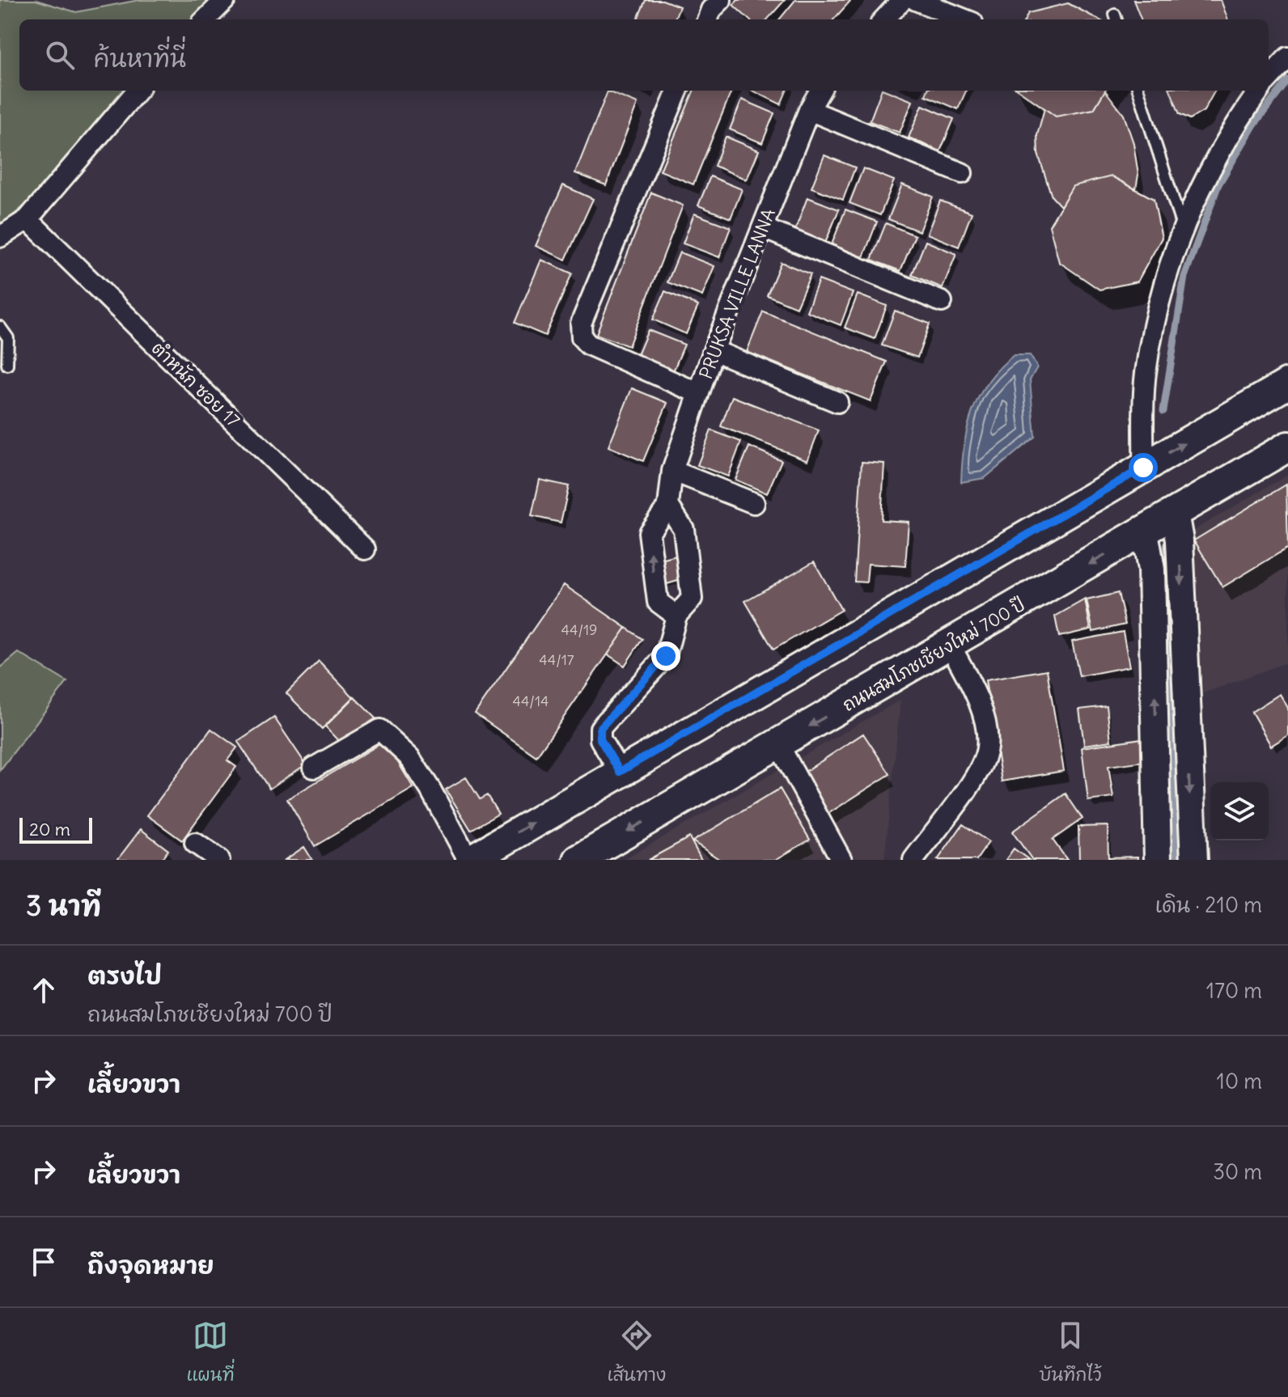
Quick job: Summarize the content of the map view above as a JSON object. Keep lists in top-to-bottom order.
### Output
{
  "streets": {
    "main road": ["ถนนสมโภชเชียงใหม่ 700 ปี"],
    "street": ["PRUKSA VILLE LANNA", "ตำหนัก ซอย 17"]
  },
  "house_numbers": ["44/19", "44/17", "44/14"],
  "scale_bar": "20 m",
  "page": {
    "search": "ค้นหาที่นี่",
    "scale": "20 m",
    "heading": ["3 นาที", "เดิน · 210 m"],
    "list": [
      ["ตรงไป", "ถนนสมโภชเชียงใหม่ 700 ปี", "170 m"],
      ["เลี้ยวขวา", "10 m"],
      ["เลี้ยวขวา", "30 m"],
      "ถึงจุดหมาย"
    ],
    "nav": ["แผนที่", "เส้นทาง", "บันทึกไว้"]
  }
}
